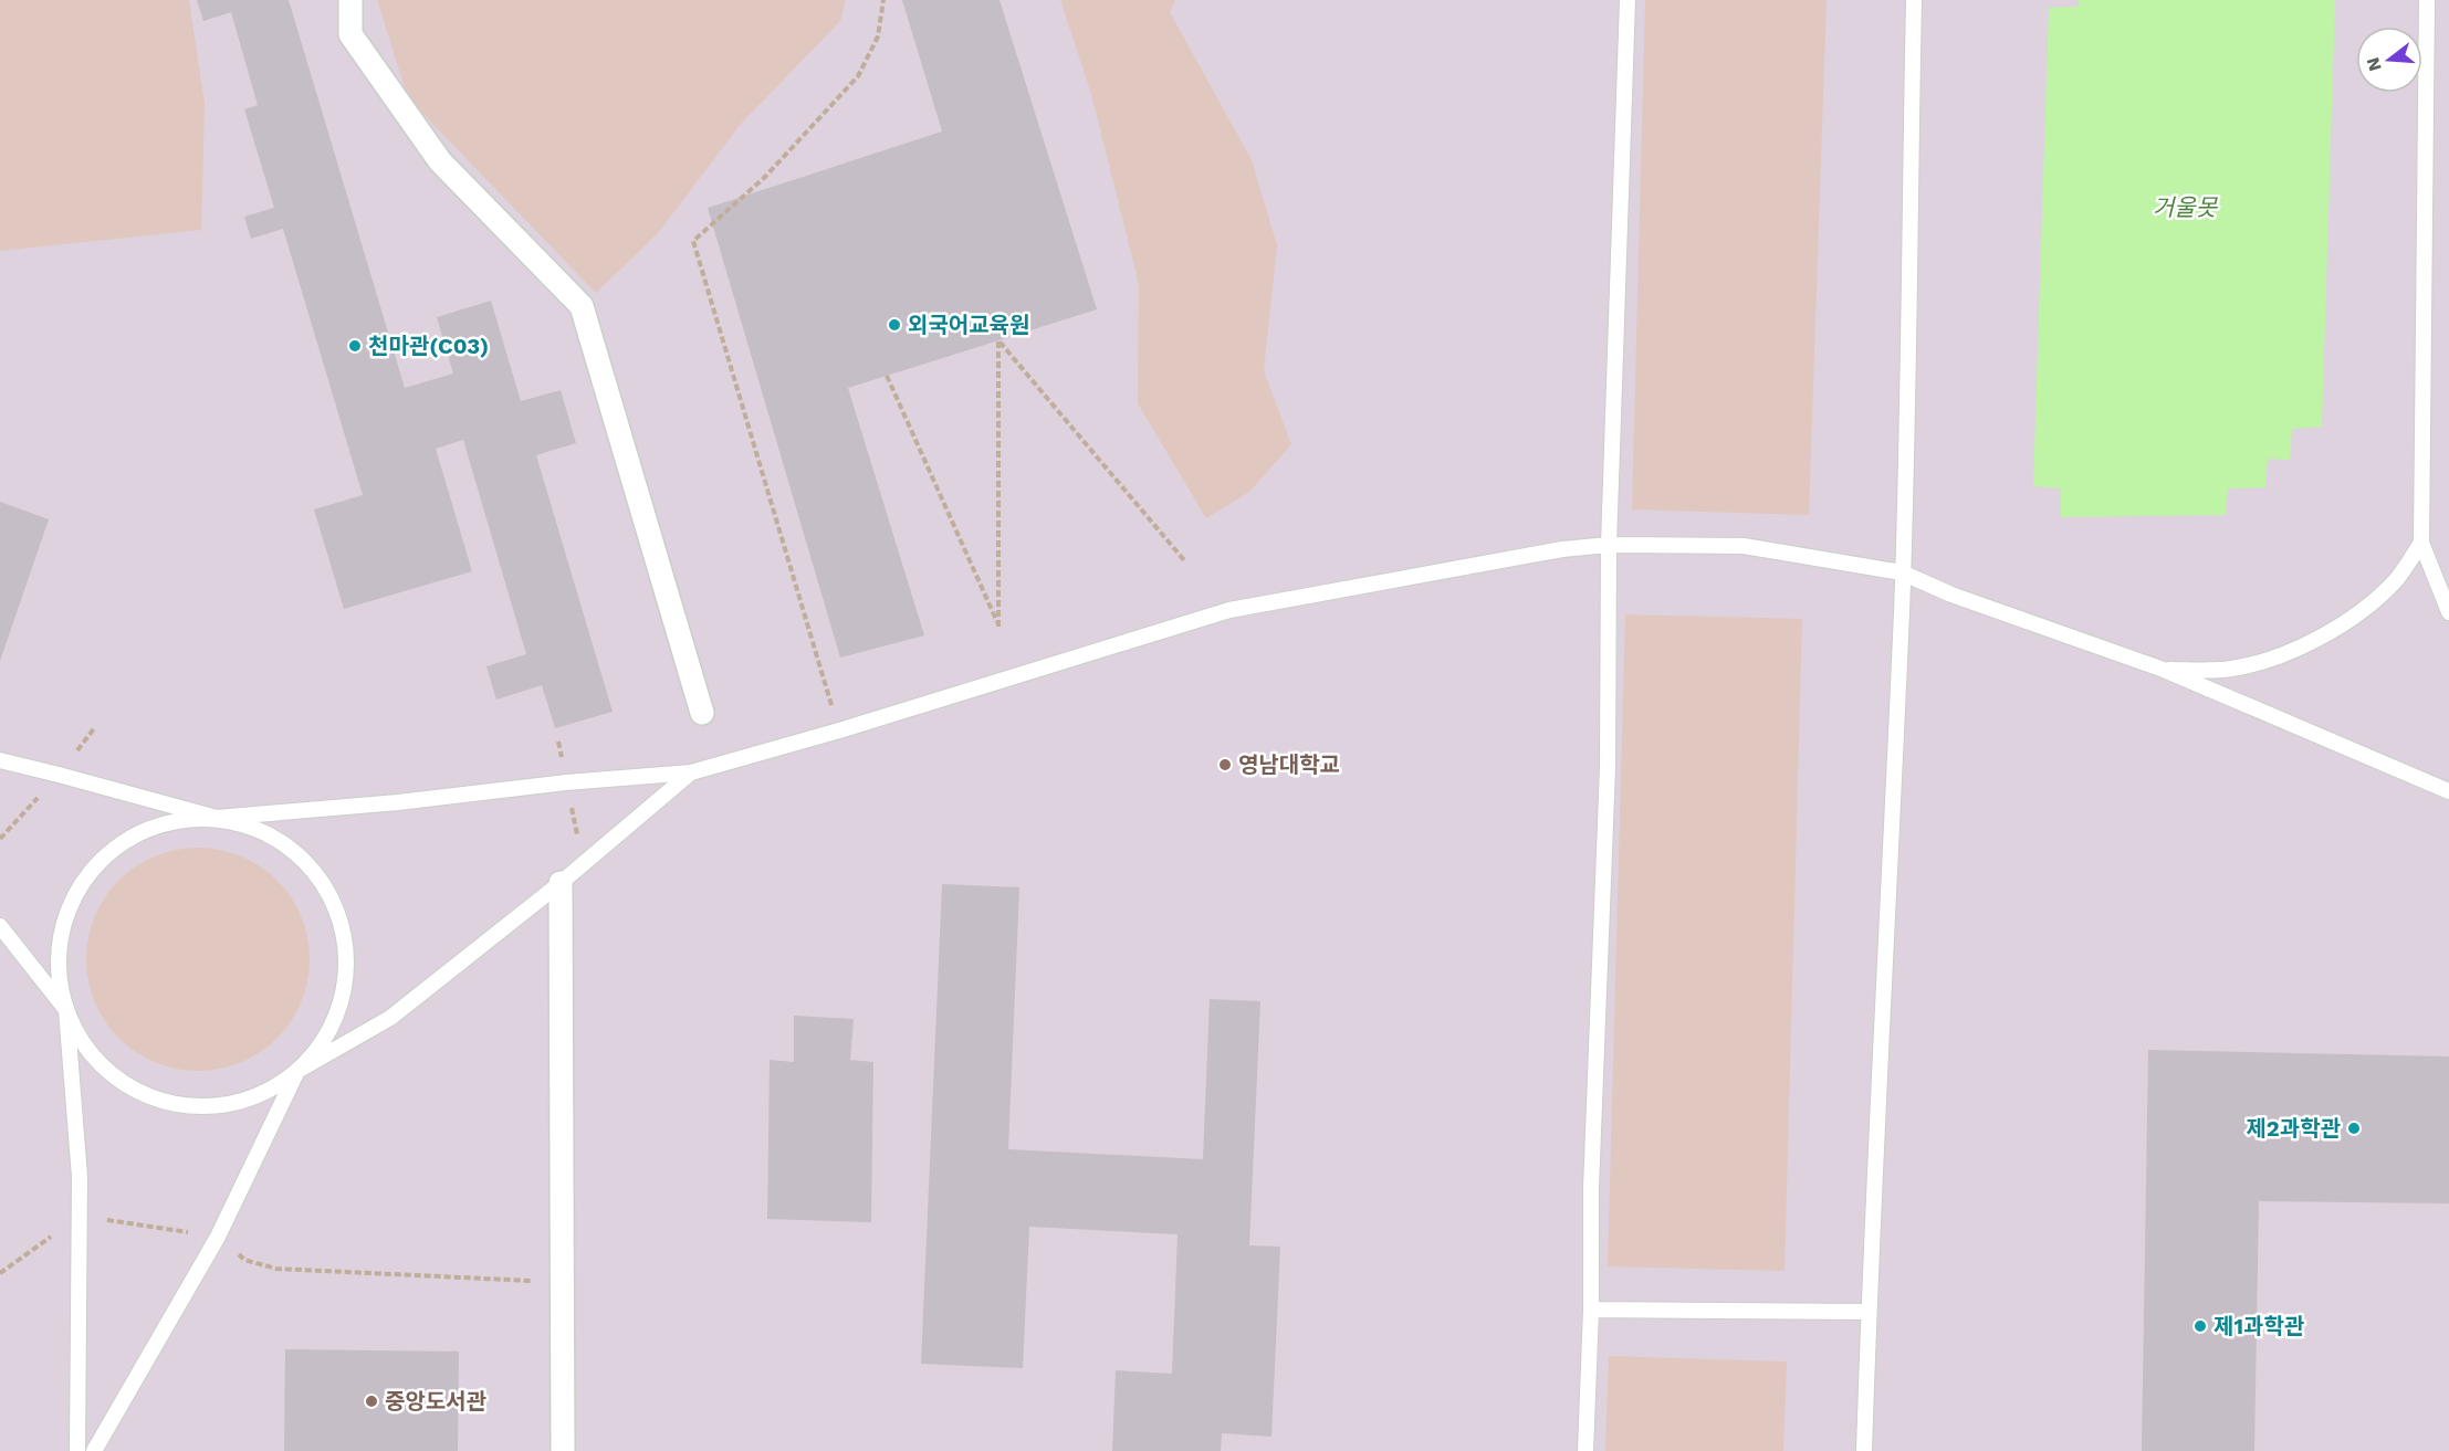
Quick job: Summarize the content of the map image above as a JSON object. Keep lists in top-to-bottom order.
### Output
{
  "water": ["거울못"],
  "places": [
    "외국어교육원",
    "천마관(C03)",
    "영남대학교",
    "제2과학관",
    "제1과학관",
    "중앙도서관"
  ],
  "north": "left"
}
